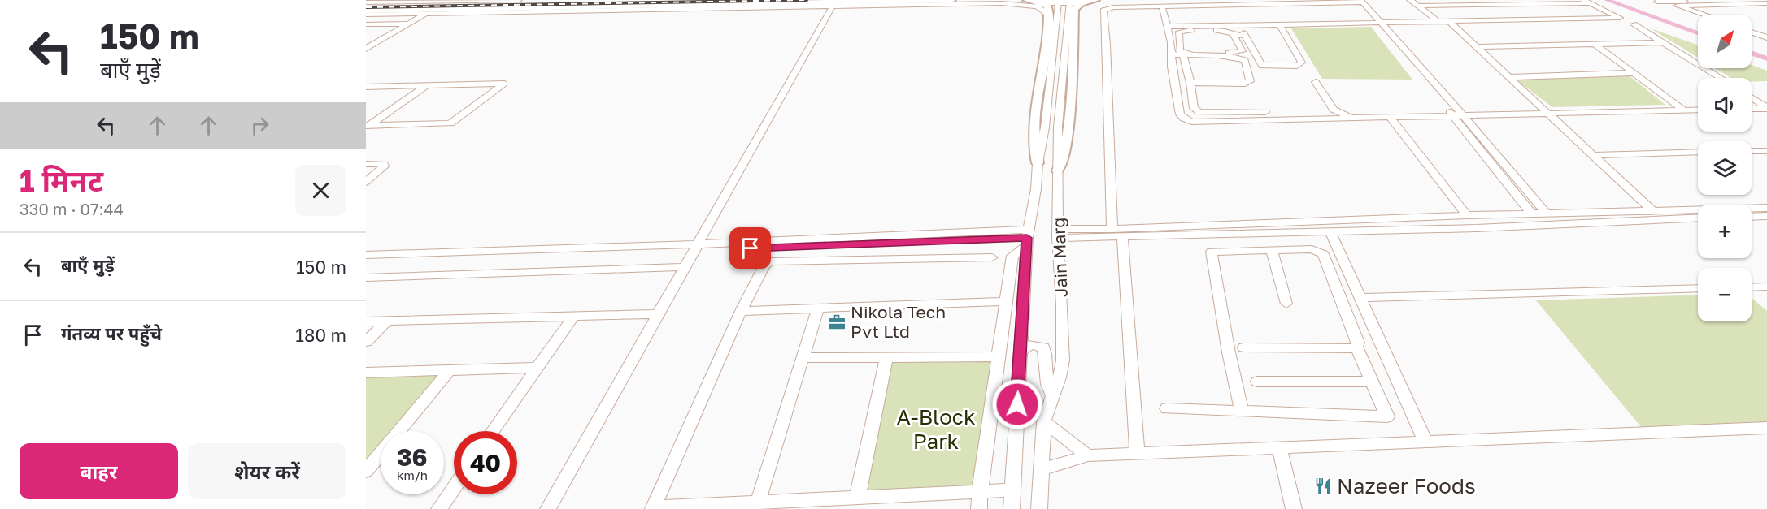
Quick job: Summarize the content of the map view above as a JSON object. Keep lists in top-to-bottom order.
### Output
{
  "streets": {
    "street": ["Jain Marg"]
  },
  "parks": ["A-Block Park"],
  "places": {
    "office": ["Nikola Tech Pvt Ltd"],
    "restaurant": ["Nazeer Foods"]
  },
  "north": "top right",
  "page": {
    "turn": ["150 m", "बाएँ मुड़ें"],
    "map_buttons": ["+", "−"],
    "heading": ["1 मिनट", "330 m · 07:44"],
    "list": [
      {
        "name": "बाएँ मुड़ें",
        "value": "150 m"
      },
      {
        "name": "गंतव्य पर पहुँचे",
        "value": "180 m"
      }
    ],
    "speed": "36 km/h",
    "limit": "40",
    "buttons": ["बाहर", "शेयर करें"]
  }
}
